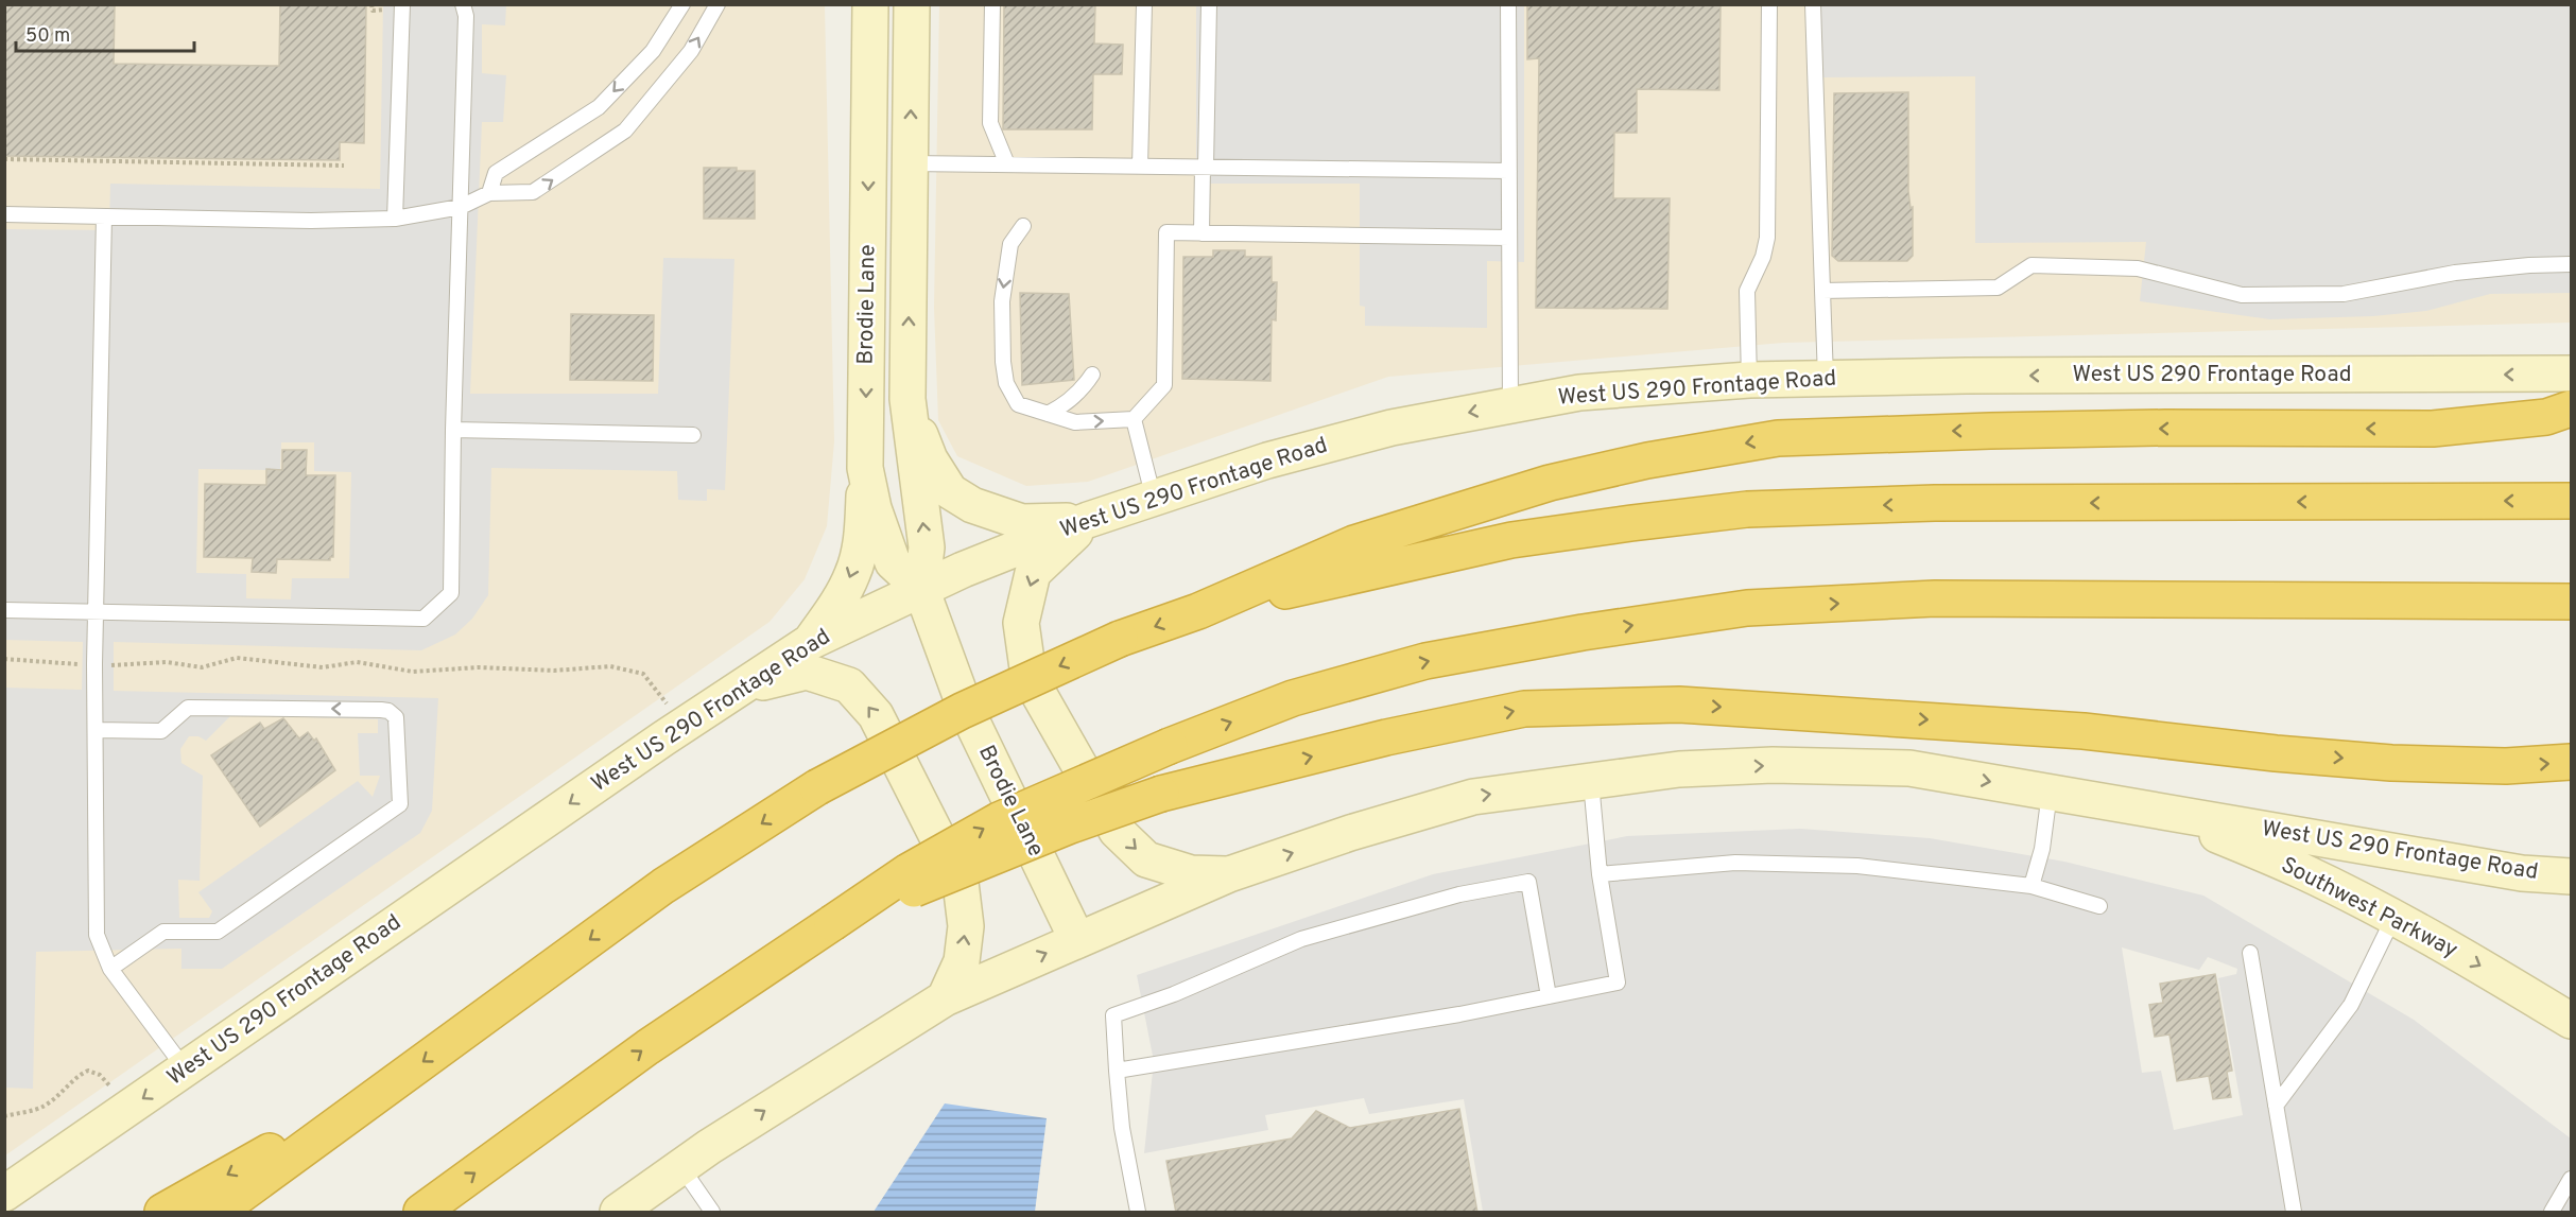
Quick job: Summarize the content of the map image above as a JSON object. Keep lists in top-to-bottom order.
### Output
{
  "streets": {
    "main road": ["Brodie Lane", "West US 290 Frontage Road", "Southwest Parkway"]
  },
  "crossings": [
    ["Brodie Lane", "West US 290 Frontage Road"],
    ["West US 290 Frontage Road", "Southwest Parkway"]
  ],
  "one_way": ["Southwest Parkway"],
  "scale_bar": "50 m"
}
